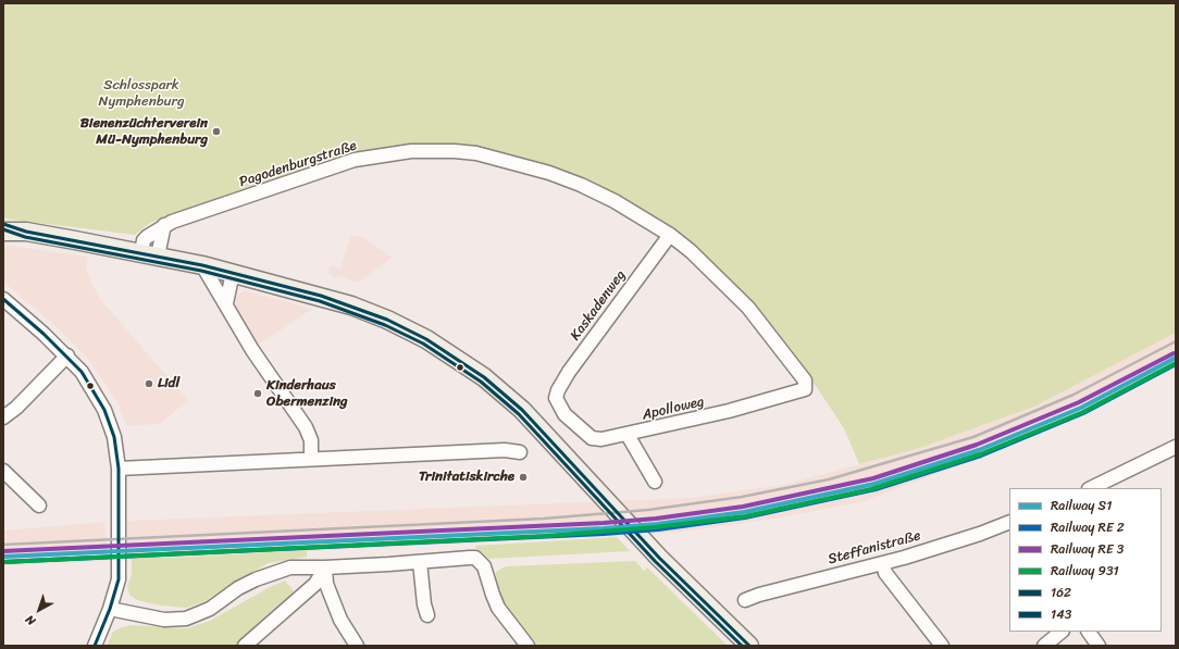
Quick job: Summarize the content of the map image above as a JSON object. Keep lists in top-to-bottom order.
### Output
{
  "streets": {
    "street": [
      "Pagodenburgstraße",
      "Kaskadenweg",
      "Apolloweg",
      "Steffanistraße"
    ]
  },
  "crossings": [
    ["Pagodenburgstraße", "Kaskadenweg"],
    ["Pagodenburgstraße", "Apolloweg"],
    ["Kaskadenweg", "Apolloweg"]
  ],
  "parks": ["Schlosspark Nymphenburg"],
  "places": [
    "Bienenzüchterverein Mü-Nymphenburg",
    "Lidl",
    "Kinderhaus Obermenzing",
    "Trinitatiskirche"
  ],
  "lines": [
    "transit line 162",
    "transit line 143",
    "rail line S1",
    "rail line 931"
  ],
  "legend": [
    "Railway S1",
    "Railway RE 2",
    "Railway RE 3",
    "Railway 931",
    "162",
    "143"
  ],
  "north": "bottom left"
}
